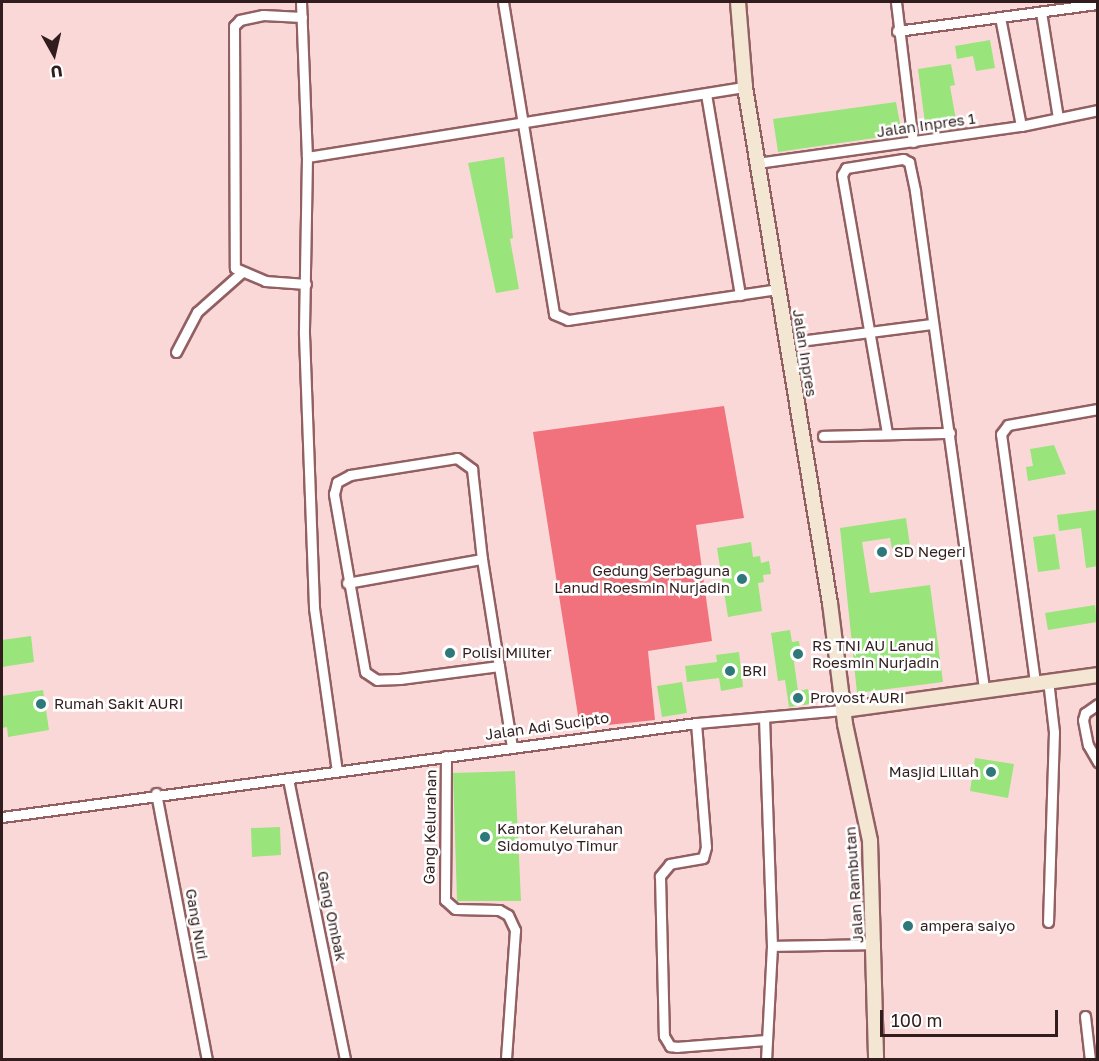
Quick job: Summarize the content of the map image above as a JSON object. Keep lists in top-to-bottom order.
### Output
{
  "streets": {
    "main road": ["Jalan Inpres", "Jalan Adi Sucipto", "Jalan Rambutan"],
    "street": [
      "Jalan Inpres 1",
      "Gang Kelurahan",
      "Gang Ombak",
      "Gang Nuri"
    ]
  },
  "crossings": [
    ["Jalan Inpres 1", "Jalan Inpres"],
    ["Jalan Inpres", "Jalan Adi Sucipto"],
    ["Jalan Inpres", "Jalan Rambutan"],
    ["Jalan Adi Sucipto", "Gang Kelurahan"],
    ["Jalan Adi Sucipto", "Jalan Rambutan"],
    ["Jalan Adi Sucipto", "Gang Ombak"],
    ["Jalan Adi Sucipto", "Gang Nuri"]
  ],
  "places": [
    "SD Negeri",
    "Gedung Serbaguna Lanud Roesmin Nurjadin",
    "Polisi Militer",
    "RS TNI AU Lanud Roesmin Nurjadin",
    "BRI",
    "Provost AURI",
    "Rumah Sakit AURI",
    "Masjid Lillah",
    "Kantor Kelurahan Sidomulyo Timur",
    "ampera saiyo"
  ],
  "scale_bar": "100 m",
  "north": "bottom"
}
